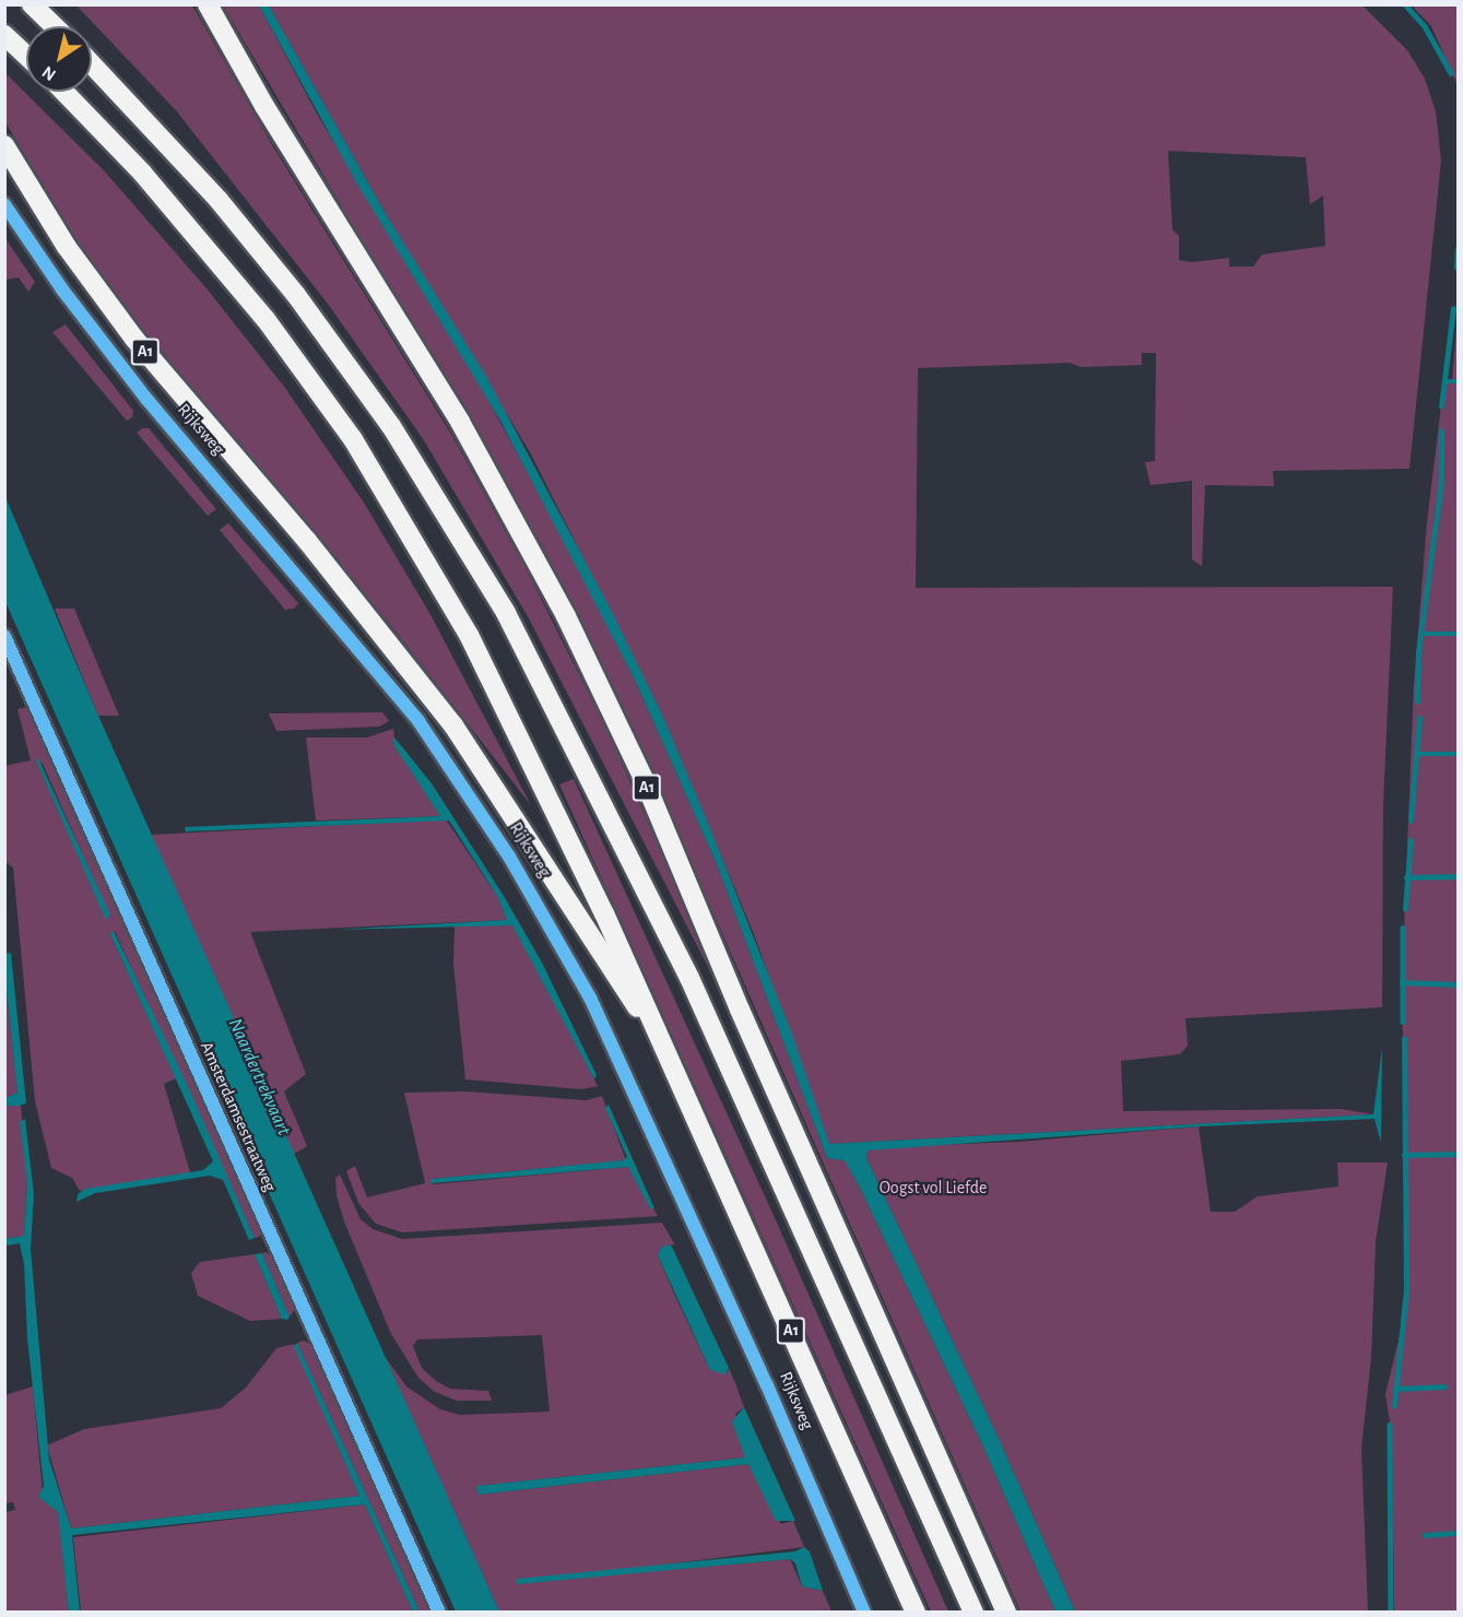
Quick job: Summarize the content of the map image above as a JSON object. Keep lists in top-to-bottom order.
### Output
{
  "streets": {
    "highway": ["A1", "Rijksweg"],
    "main road": ["Amsterdamsestraatweg"]
  },
  "crossings": [
    ["A1", "Rijksweg"]
  ],
  "water": ["Naardertrekvaart"],
  "parks": ["Oogst vol Liefde"],
  "north": "bottom left"
}
